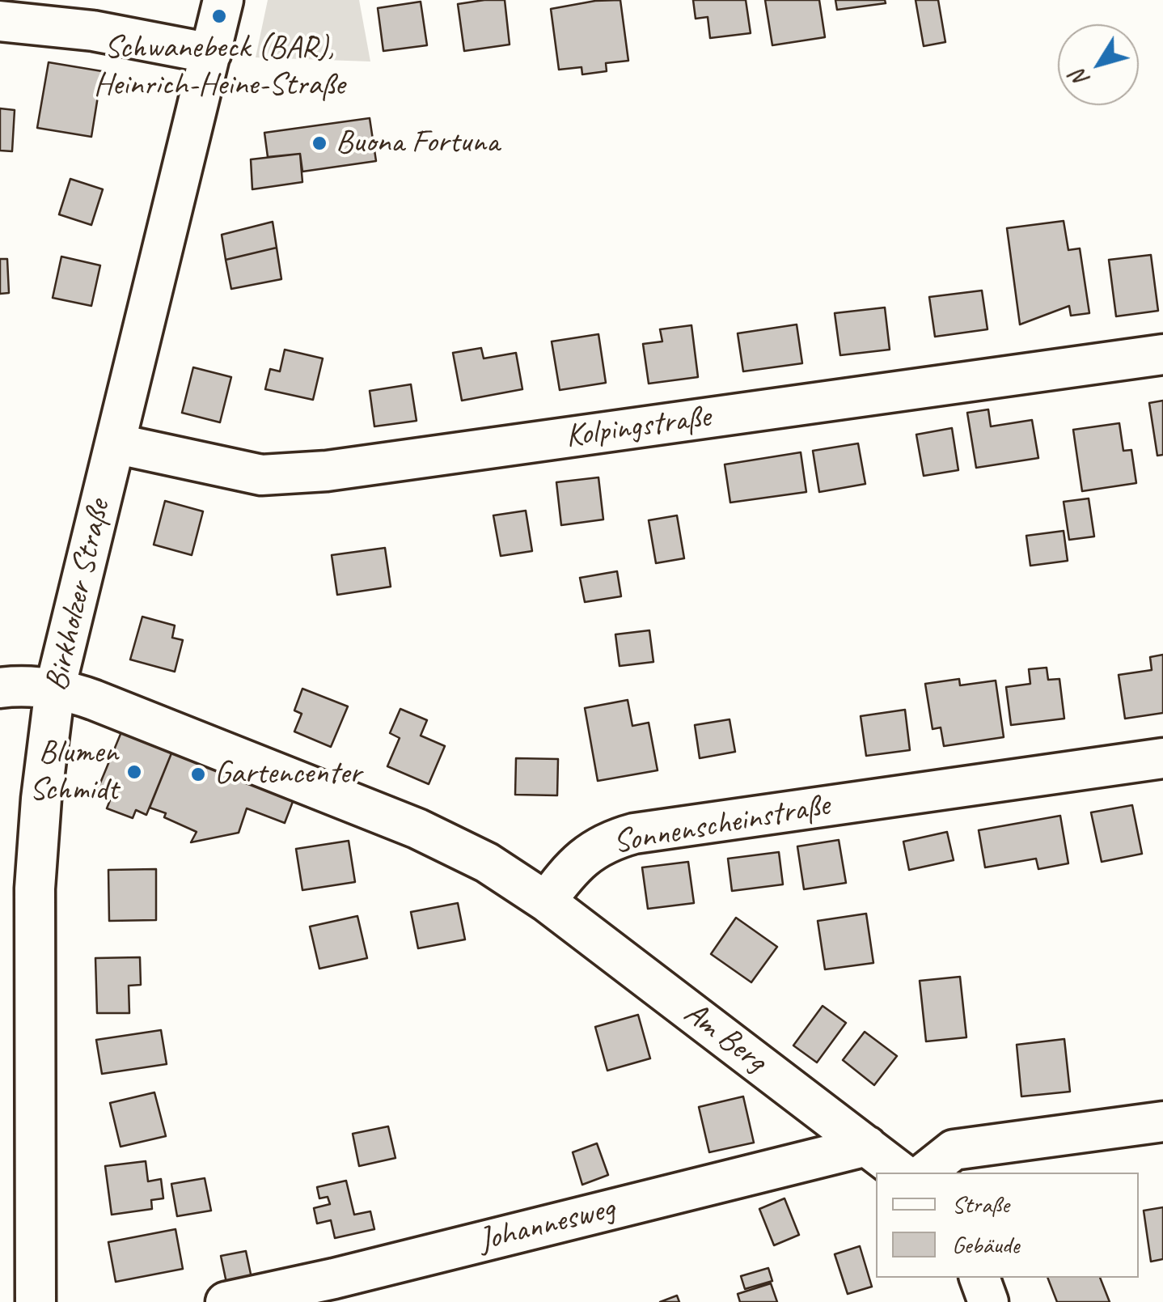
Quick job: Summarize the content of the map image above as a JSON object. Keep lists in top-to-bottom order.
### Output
{
  "streets": {
    "street": [
      "Kolpingstraße",
      "Birkholzer Straße",
      "Sonnenscheinstraße",
      "Am Berg",
      "Johannesweg"
    ]
  },
  "crossings": [
    ["Kolpingstraße", "Birkholzer Straße"],
    ["Sonnenscheinstraße", "Am Berg"],
    ["Am Berg", "Johannesweg"]
  ],
  "places": [
    "Schwanebeck (BAR), Heinrich-Heine-Straße",
    "Buona Fortuna",
    "Blumen Schmidt",
    "Gartencenter"
  ],
  "legend": ["Straße", "Gebäude"],
  "north": "bottom left"
}
